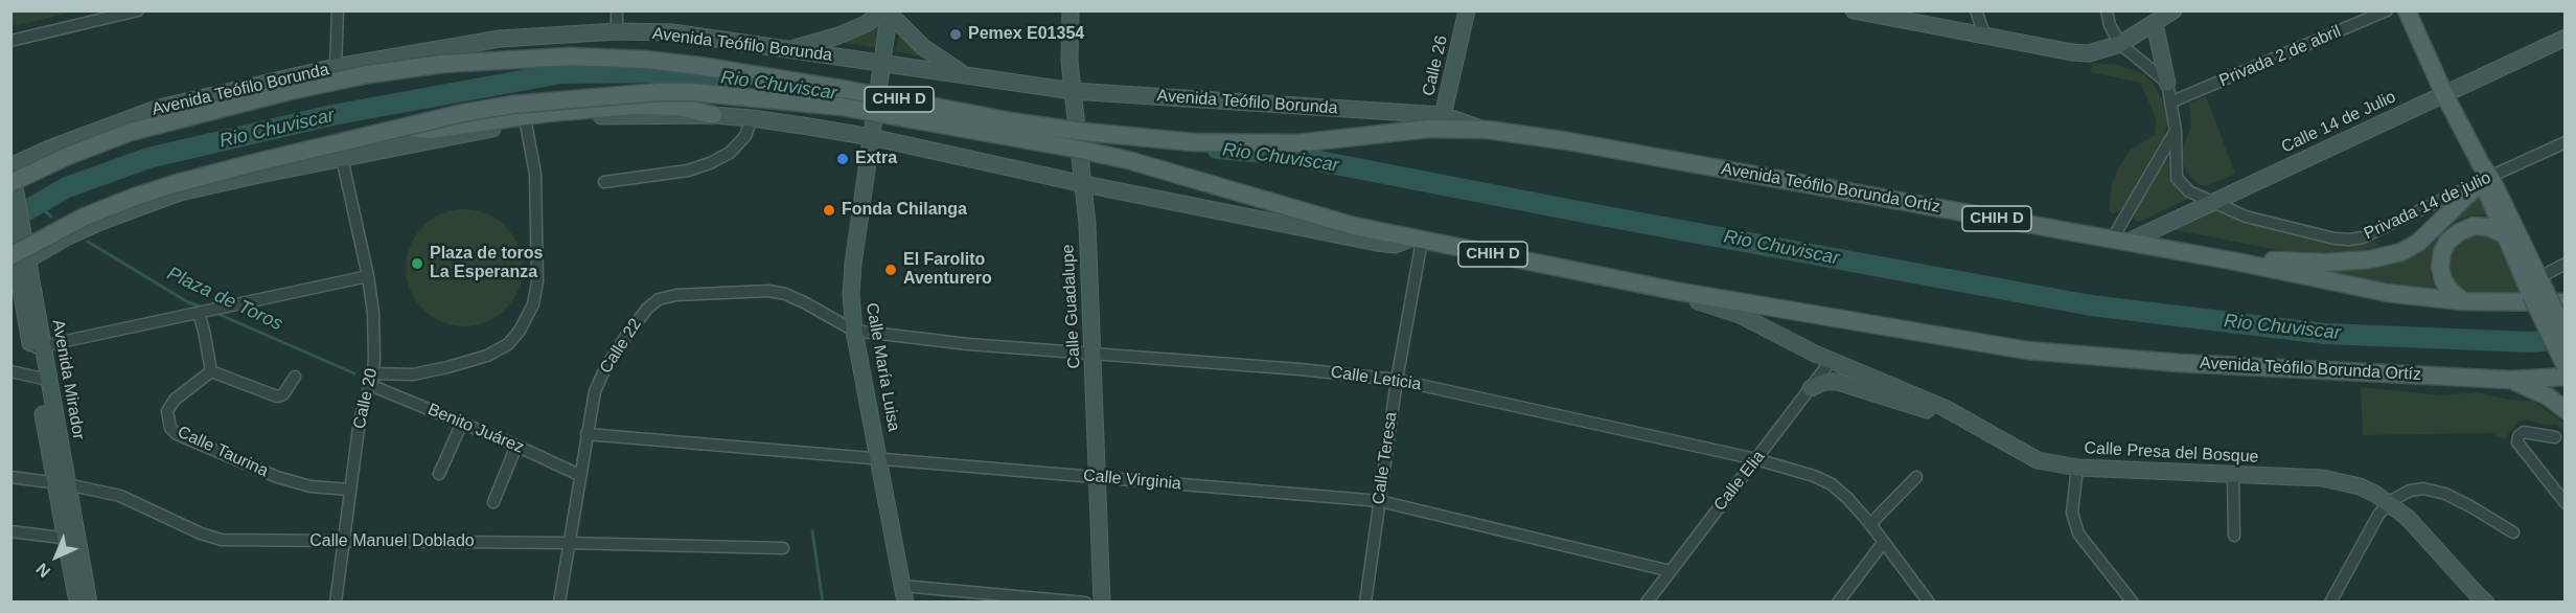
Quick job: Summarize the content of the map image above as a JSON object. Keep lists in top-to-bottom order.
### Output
{
  "streets": {
    "main road": [
      "Avenida Teófilo Borunda",
      "Calle 26",
      "CHIH D",
      "Calle 14 de Julio",
      "Avenida Teófilo Borunda Ortíz",
      "Calle Guadalupe",
      "Calle María Luisa",
      "Avenida Mirador",
      "Calle Presa del Bosque"
    ],
    "street": [
      "Privada 2 de abril",
      "Privada 14 de julio",
      "Calle 22",
      "Calle Leticia",
      "Calle 20",
      "Benito Juárez",
      "Calle Taurina",
      "Calle Teresa",
      "Calle Virginia",
      "Calle Elia",
      "Calle Manuel Doblado"
    ]
  },
  "crossings": [
    ["Avenida Teófilo Borunda", "Calle 26"],
    ["Avenida Teófilo Borunda", "CHIH D"],
    ["Avenida Teófilo Borunda", "Avenida Teófilo Borunda Ortíz"],
    ["Avenida Teófilo Borunda", "Calle Guadalupe"],
    ["Avenida Teófilo Borunda", "Calle María Luisa"],
    ["Avenida Teófilo Borunda", "Avenida Mirador"],
    ["Calle 26", "CHIH D"],
    ["Calle 26", "Avenida Teófilo Borunda Ortíz"],
    ["CHIH D", "Avenida Teófilo Borunda Ortíz"],
    ["CHIH D", "Avenida Mirador"],
    ["CHIH D", "Calle Presa del Bosque"],
    ["CHIH D", "Calle Teresa"],
    ["Calle 14 de Julio", "Avenida Teófilo Borunda Ortíz"],
    ["Calle 14 de Julio", "Privada 14 de julio"],
    ["Avenida Teófilo Borunda Ortíz", "Calle Presa del Bosque"],
    ["Calle Guadalupe", "Calle Leticia"],
    ["Calle Guadalupe", "Calle Virginia"],
    ["Calle 22", "Calle María Luisa"],
    ["Calle 22", "Calle Leticia"],
    ["Calle 22", "Benito Juárez"],
    ["Calle 22", "Calle Virginia"],
    ["Calle 22", "Calle Manuel Doblado"],
    ["Calle María Luisa", "Calle Leticia"],
    ["Calle María Luisa", "Calle Virginia"],
    ["Calle Leticia", "Calle Teresa"],
    ["Calle Leticia", "Calle Elia"],
    ["Avenida Mirador", "Calle Manuel Doblado"],
    ["Calle 20", "Benito Juárez"],
    ["Calle 20", "Calle Taurina"],
    ["Calle 20", "Calle Manuel Doblado"],
    ["Calle Presa del Bosque", "Calle Elia"],
    ["Calle Teresa", "Calle Virginia"],
    ["Calle Virginia", "Calle Elia"]
  ],
  "water": ["Rio Chuviscar", "Plaza de Toros"],
  "places": [
    "Pemex E01354",
    "Extra",
    "Fonda Chilanga",
    "Plaza de toros La Esperanza",
    "El Farolito Aventurero"
  ],
  "north": "bottom left"
}
